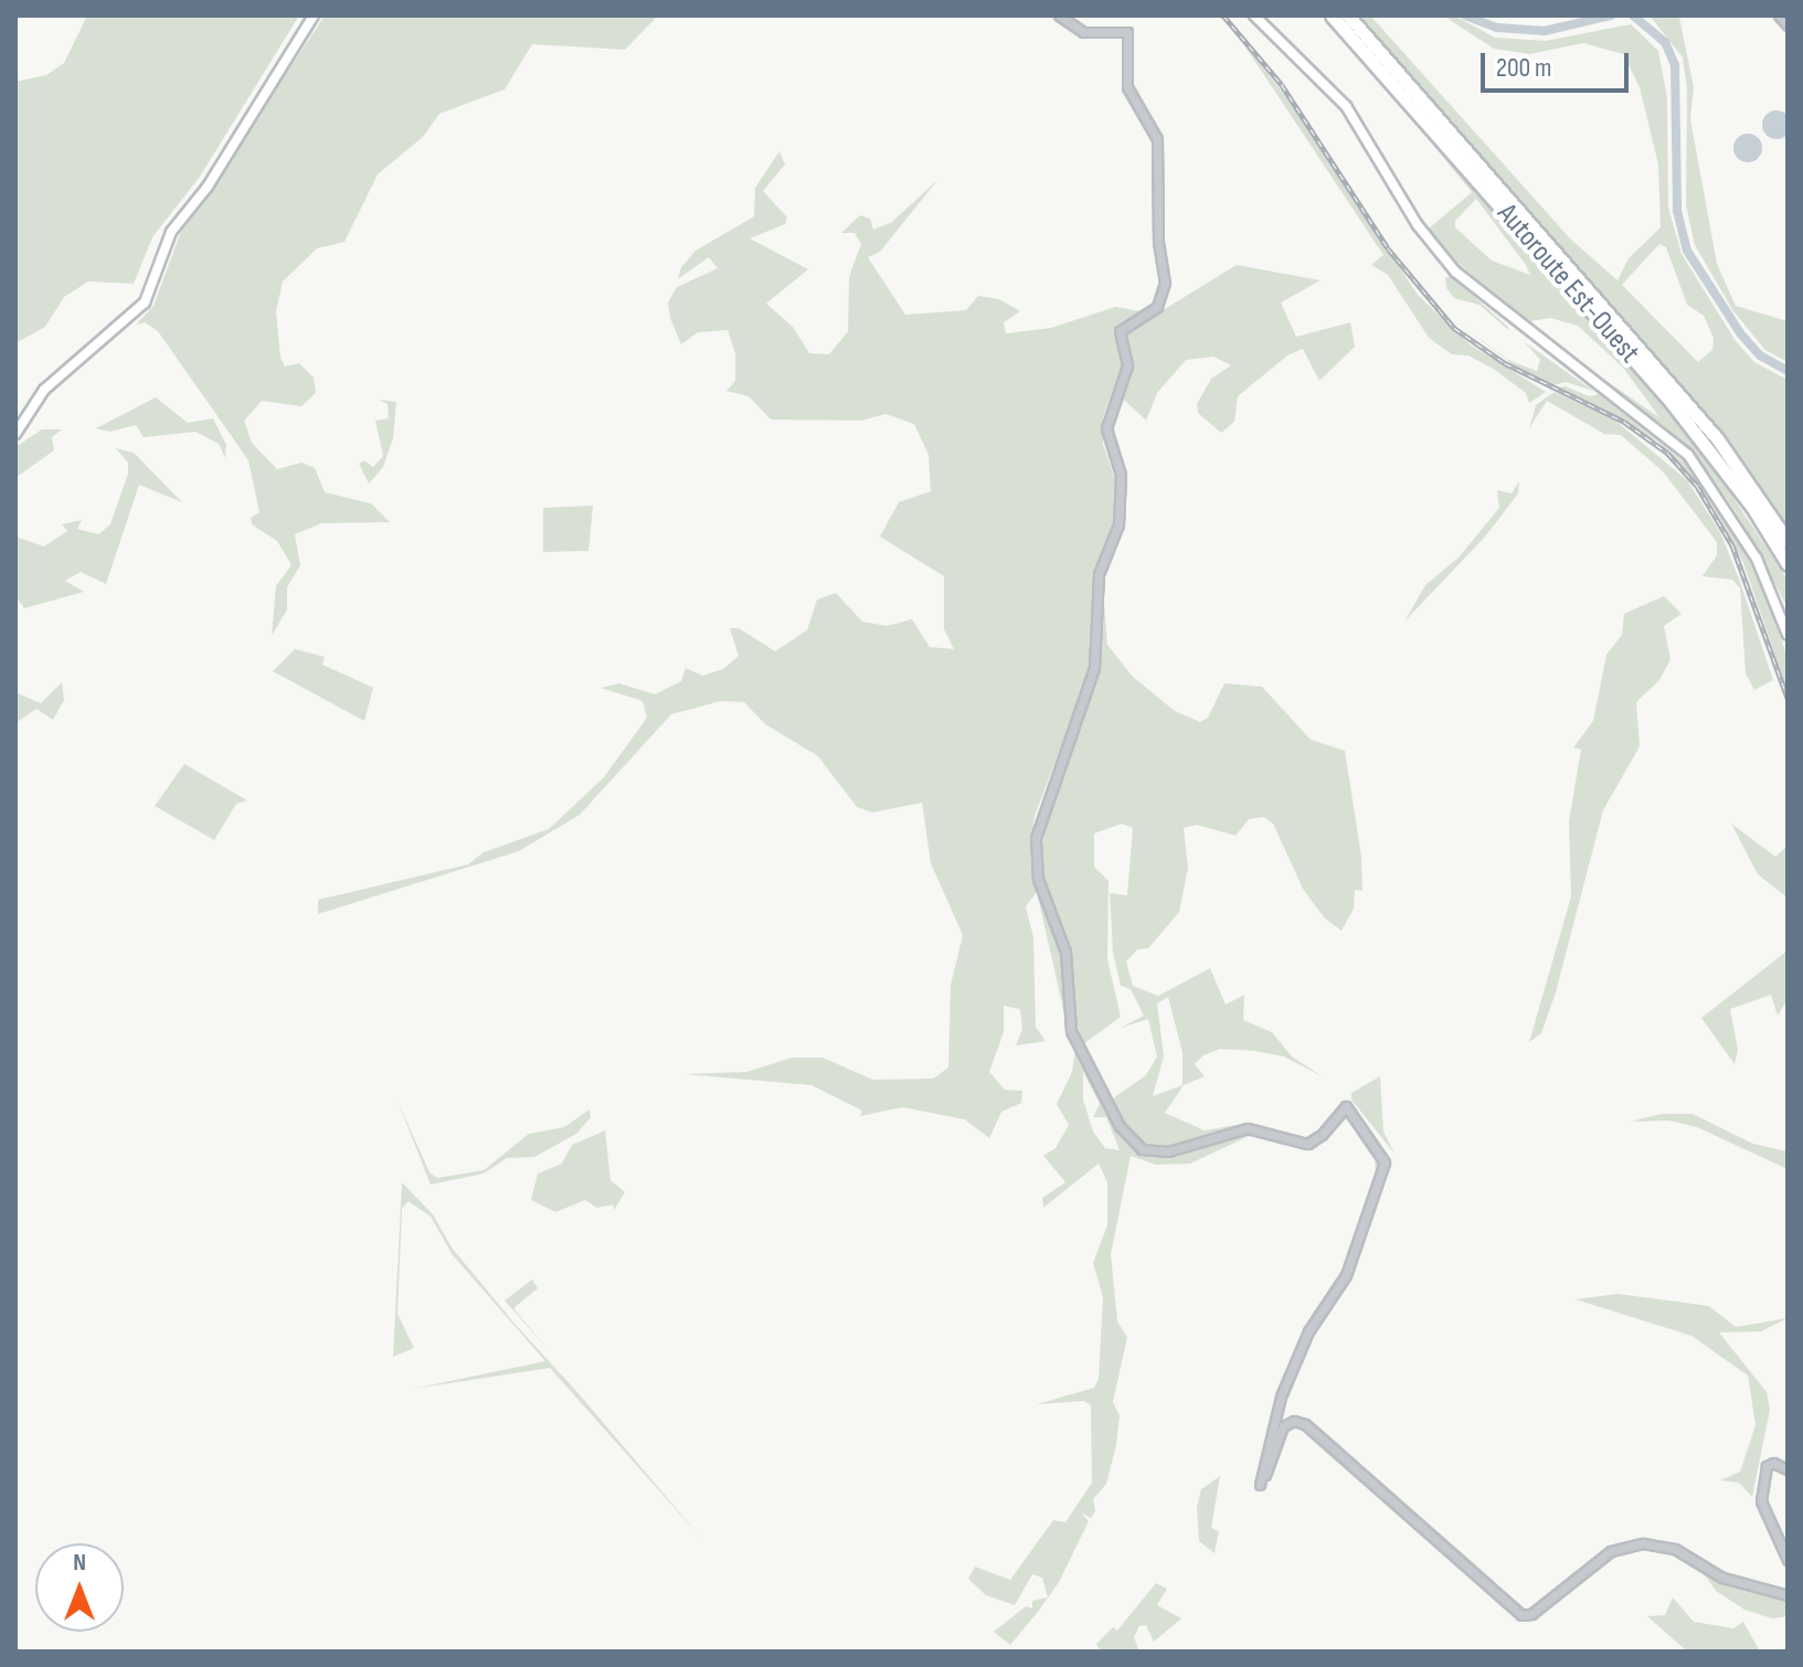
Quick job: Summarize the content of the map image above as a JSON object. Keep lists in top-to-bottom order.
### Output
{
  "streets": {
    "highway": ["Autoroute Est-Ouest"]
  },
  "scale_bar": "200 m",
  "north": "top"
}
